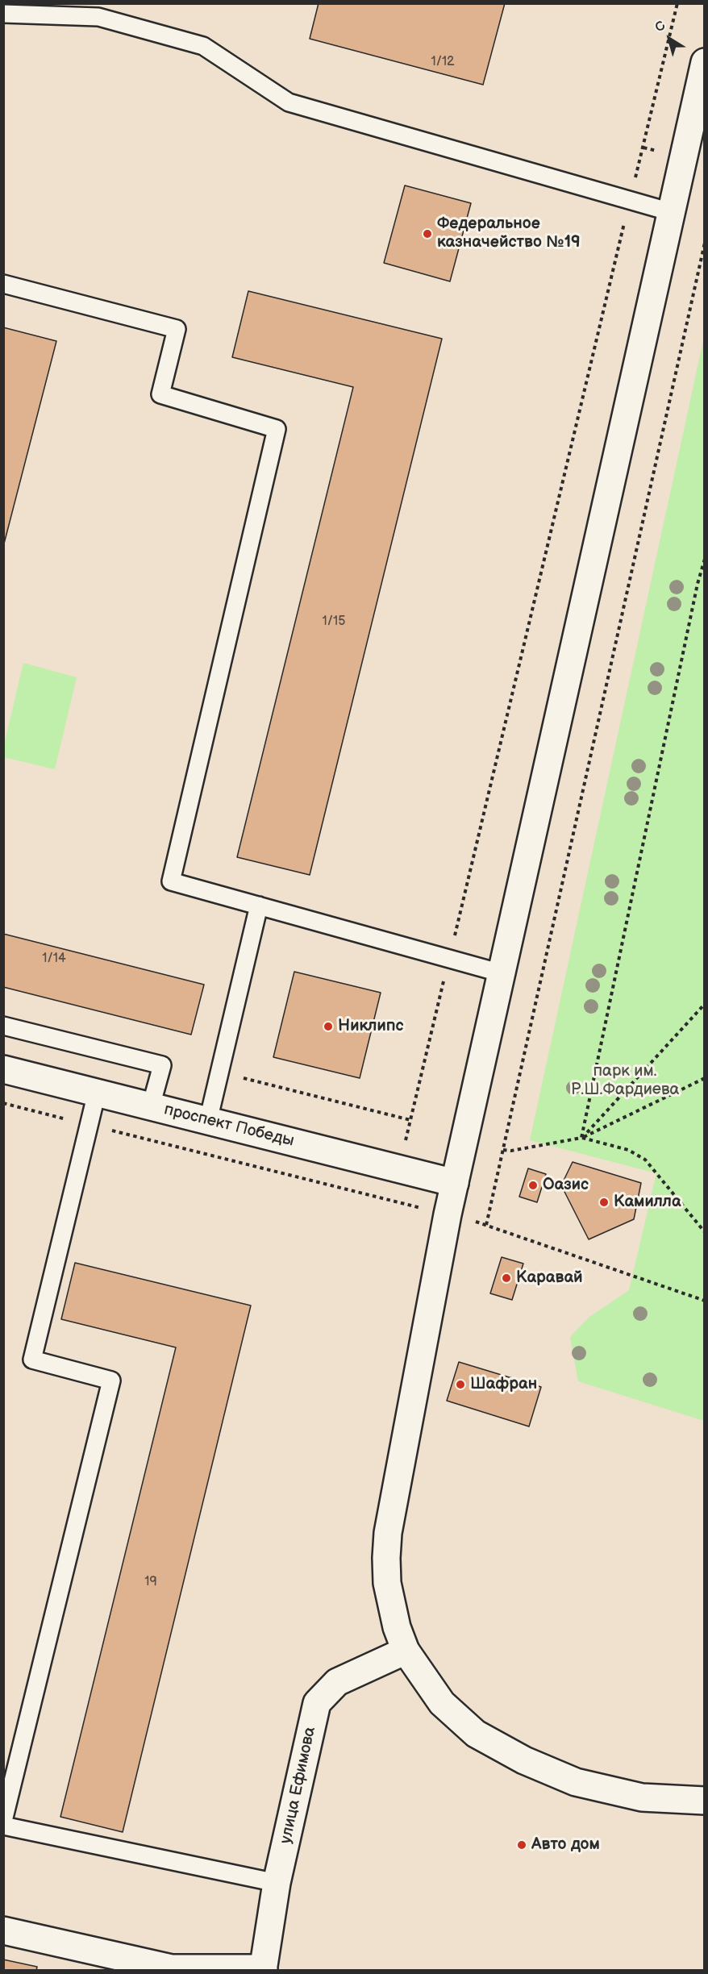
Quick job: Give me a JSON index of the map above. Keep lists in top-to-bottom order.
{
  "streets": {
    "street": ["проспект Победы", "улица Ефимова"]
  },
  "parks": ["парк им. Р.Ш.Фардиева"],
  "places": [
    "Федеральное казначейство №19",
    "Никлипс",
    "Оазис",
    "Камилла",
    "Каравай",
    "Шафран",
    "Авто дом"
  ],
  "house_numbers": [
    "1/12",
    "1/15",
    "1/14",
    "19"
  ],
  "north": "top left"
}
